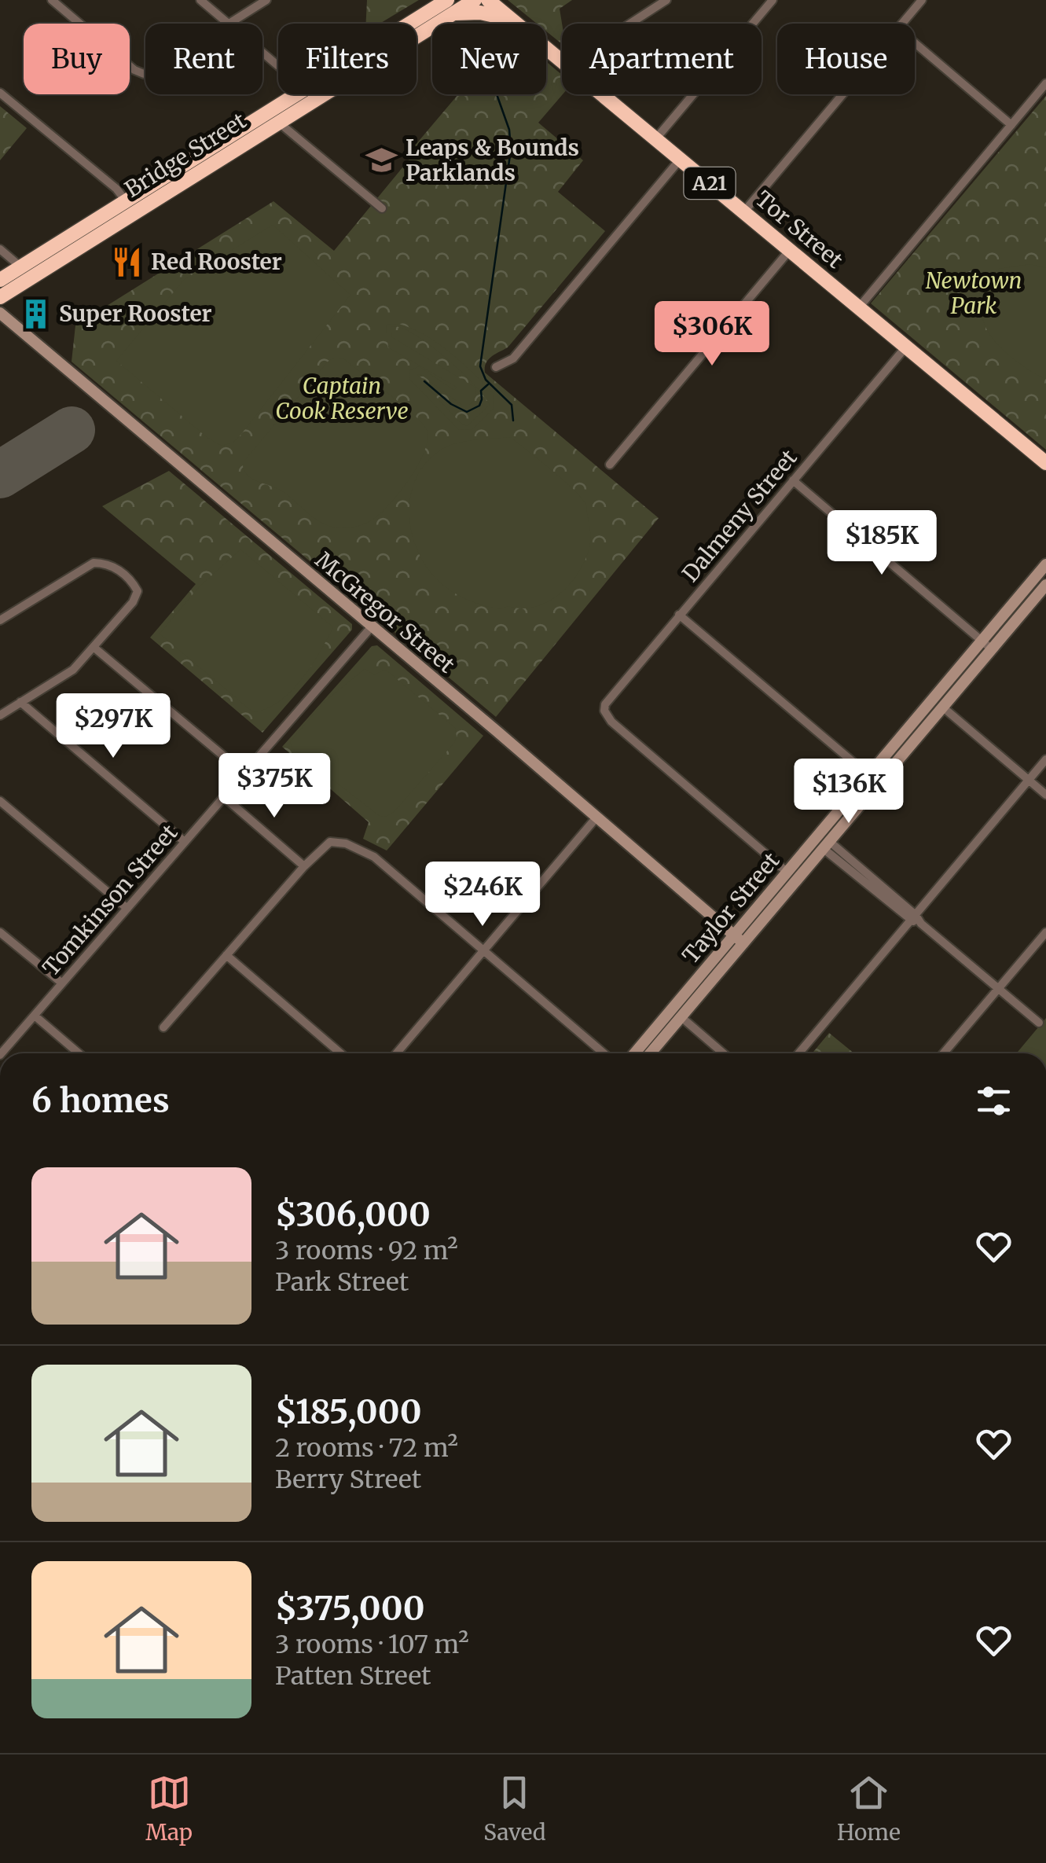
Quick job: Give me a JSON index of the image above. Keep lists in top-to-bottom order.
{
  "streets": {
    "highway": ["Bridge Street", "A21", "Tor Street"],
    "main road": ["McGregor Street", "Taylor Street"],
    "street": ["Dalmeny Street", "Tomkinson Street"]
  },
  "crossings": [
    ["Bridge Street", "A21"],
    ["A21", "Tor Street"],
    ["Tor Street", "Dalmeny Street"],
    ["Dalmeny Street", "Taylor Street"],
    ["McGregor Street", "Tomkinson Street"],
    ["McGregor Street", "Taylor Street"]
  ],
  "parks": ["Newtown Park", "Captain Cook Reserve"],
  "places": {
    "school or university": ["Leaps & Bounds Parklands"],
    "restaurant": ["Red Rooster"],
    "building": ["Super Rooster"]
  },
  "page": {
    "chip": [
      "Buy",
      "Rent",
      "Filters",
      "New",
      "Apartment",
      "House"
    ],
    "price": [
      "$306K",
      "$185K",
      "$297K",
      "$375K",
      "$136K",
      "$246K"
    ],
    "heading": "6 homes",
    "list": [
      {
        "name": "$306,000",
        "note": "3 rooms · 92 m² · Park Street"
      },
      {
        "name": "$185,000",
        "note": "2 rooms · 72 m² · Berry Street"
      },
      {
        "name": "$375,000",
        "note": "3 rooms · 107 m² · Patten Street"
      }
    ],
    "tabs": ["Map", "Saved", "Home"]
  }
}
